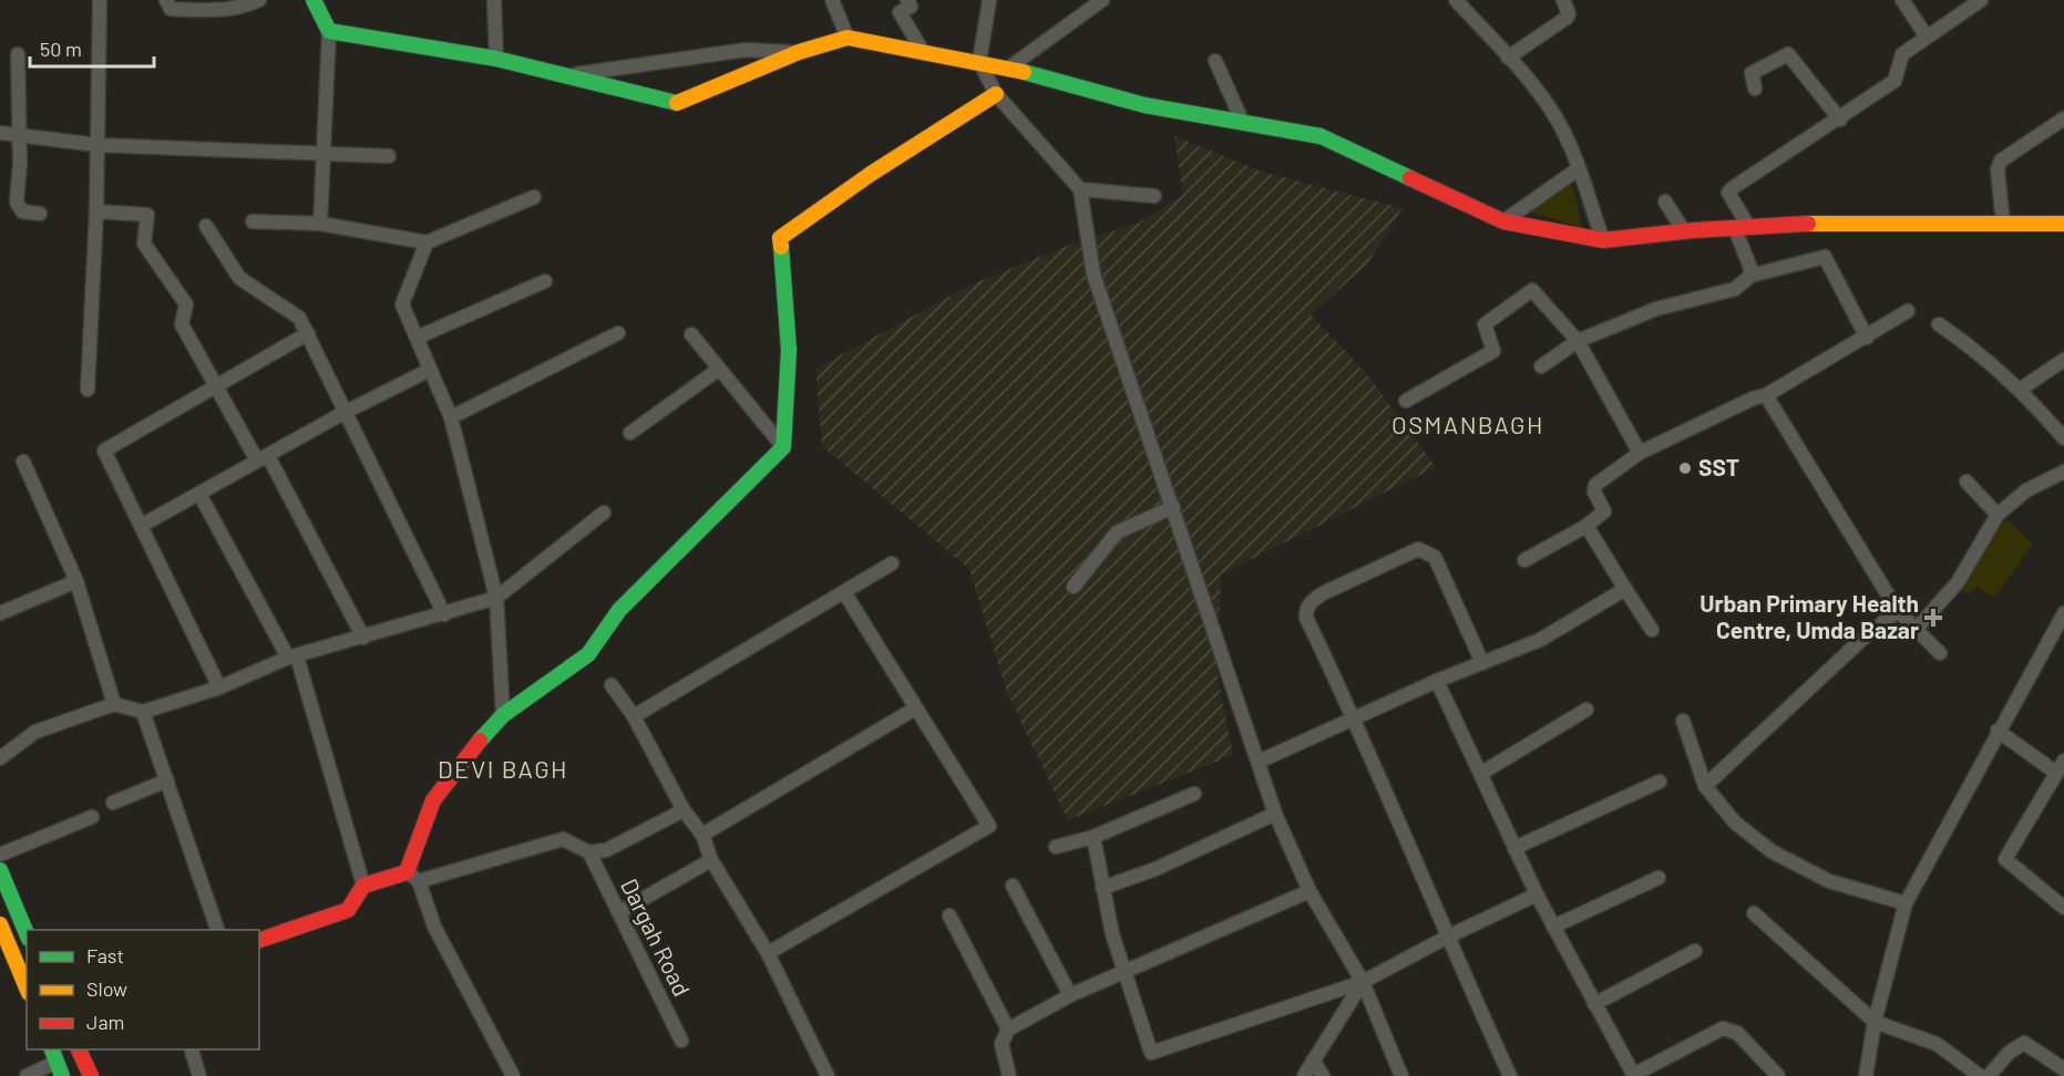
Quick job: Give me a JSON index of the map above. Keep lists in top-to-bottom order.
{
  "streets": {
    "street": ["Dargah Road"]
  },
  "districts": ["OSMANBAGH", "DEVI BAGH"],
  "places": {
    "other": ["SST"],
    "health": ["Urban Primary Health Centre, Umda Bazar"]
  },
  "legend": ["Fast", "Slow", "Jam"],
  "scale_bar": "50 m"
}
